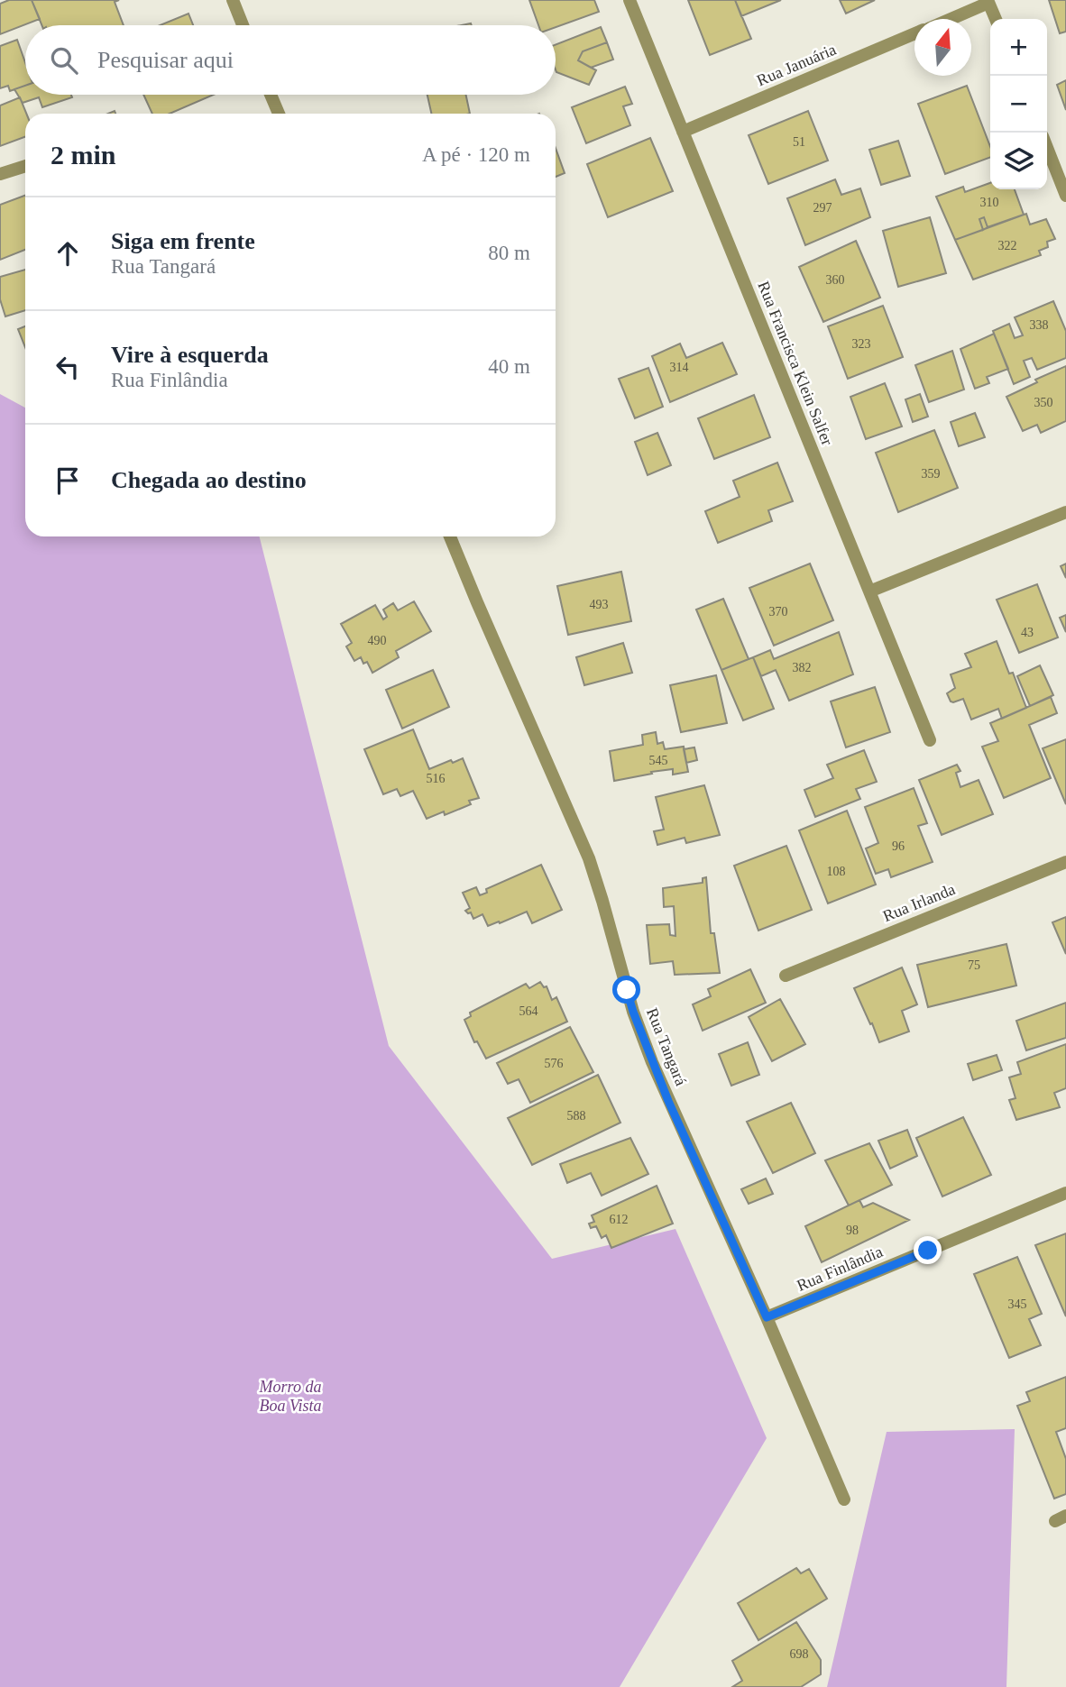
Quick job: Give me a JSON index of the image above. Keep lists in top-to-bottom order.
{
  "streets": {
    "street": [
      "Rua Januária",
      "Rua Francisca Klein Salfer",
      "Rua Irlanda",
      "Rua Tangará",
      "Rua Finlândia"
    ]
  },
  "crossings": [
    ["Rua Januária", "Rua Francisca Klein Salfer"],
    ["Rua Tangará", "Rua Finlândia"]
  ],
  "parks": ["Morro da Boa Vista"],
  "house_numbers": [
    "51",
    "310",
    "297",
    "322",
    "360",
    "338",
    "323",
    "314",
    "350",
    "359",
    "493",
    "370",
    "43",
    "490",
    "382",
    "545",
    "516",
    "96",
    "108",
    "75",
    "564",
    "576",
    "588",
    "612",
    "98",
    "345",
    "698"
  ],
  "north": "top",
  "page": {
    "map_buttons": ["+", "−"],
    "search": "Pesquisar aqui",
    "heading": ["2 min", "A pé · 120 m"],
    "list": [
      ["Siga em frente", "Rua Tangará", "80 m"],
      ["Vire à esquerda", "Rua Finlândia", "40 m"],
      "Chegada ao destino"
    ]
  }
}
